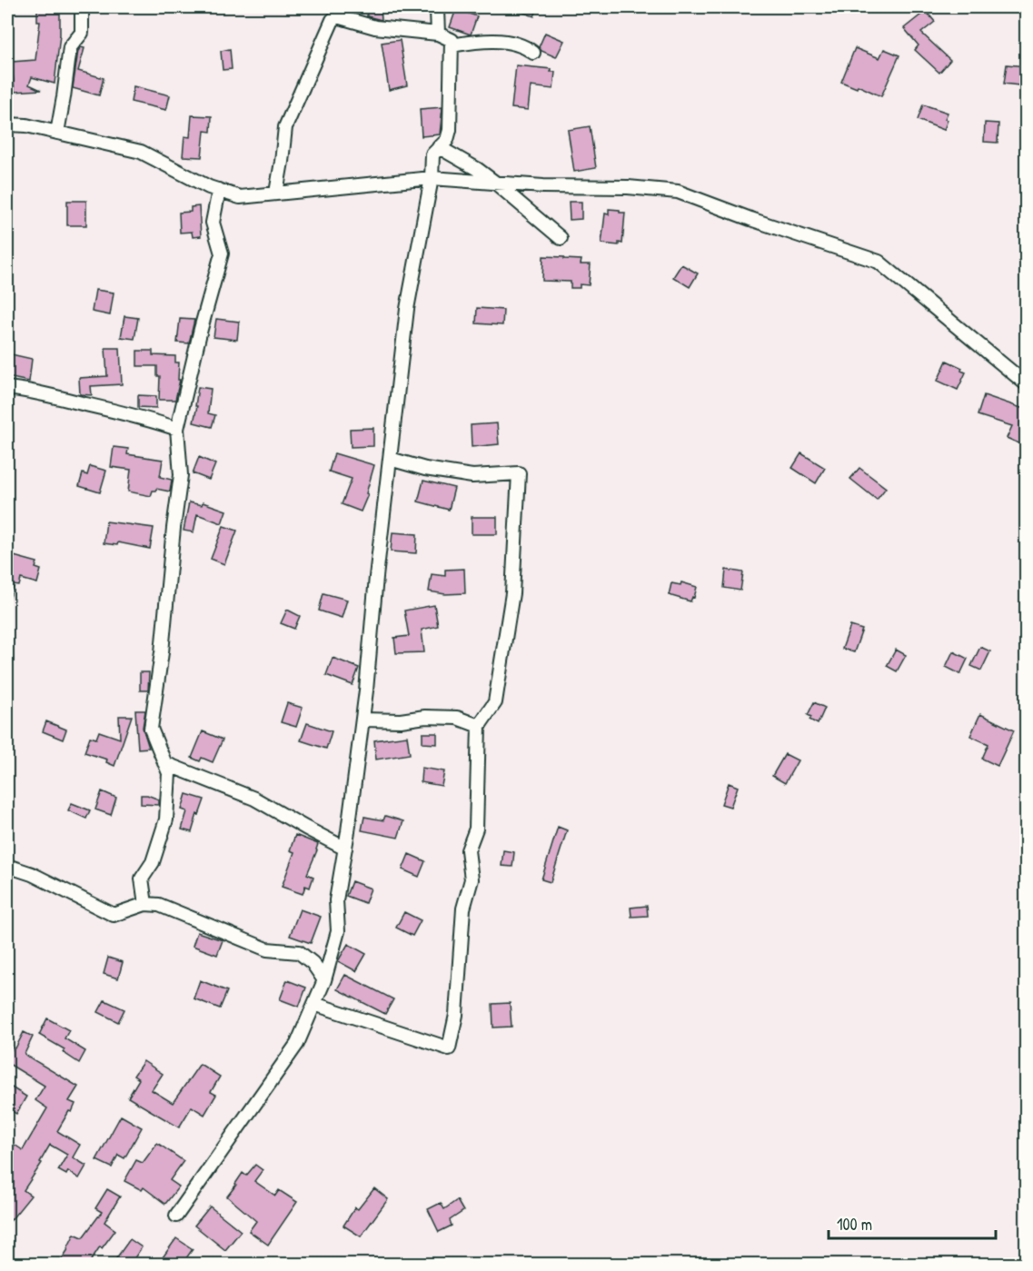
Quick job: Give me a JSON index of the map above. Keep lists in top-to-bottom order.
{
  "scale_bar": "100 m"
}
